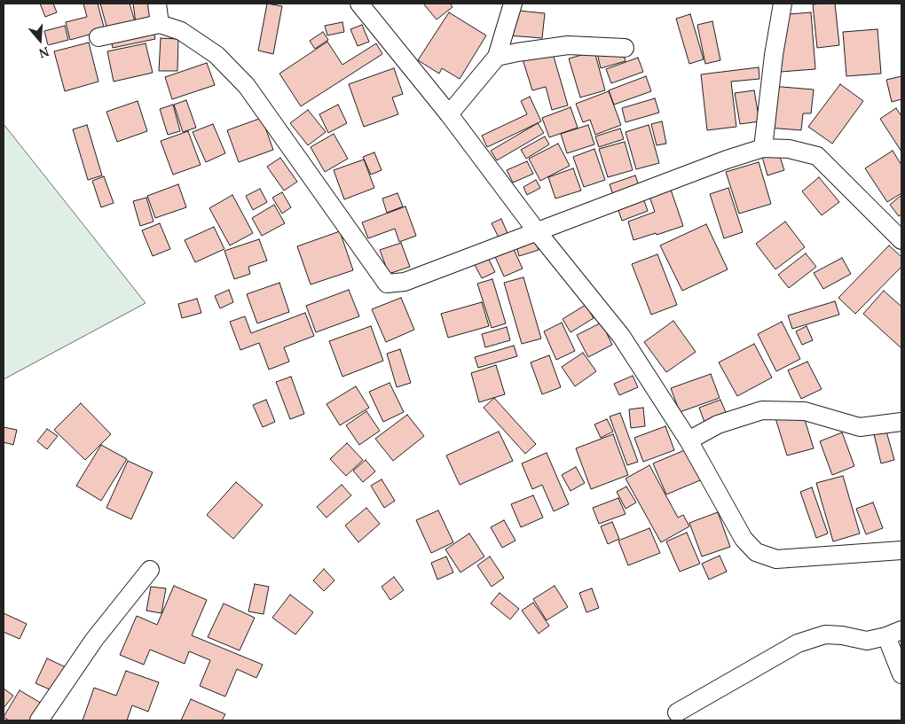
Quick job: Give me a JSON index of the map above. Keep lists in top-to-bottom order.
{
  "north": "bottom"
}
